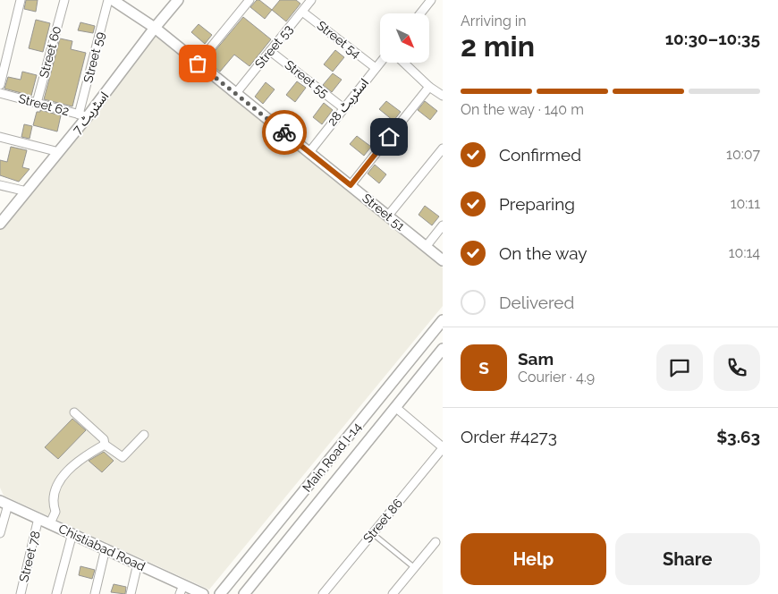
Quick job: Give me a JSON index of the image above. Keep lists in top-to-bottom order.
{
  "streets": {
    "main road": [
      "اسٹریٹ 7",
      "Street 51",
      "Main Road I-14",
      "Chistiabad Road"
    ],
    "street": [
      "Street 54",
      "Street 53",
      "Street 60",
      "Street 59",
      "Street 55",
      "اسٹریٹ 28",
      "Street 62",
      "Street 86",
      "Street 78"
    ]
  },
  "crossings": [
    ["Street 54", "Street 53"],
    ["Street 54", "اسٹریٹ 28"],
    ["Street 53", "Street 55"],
    ["Street 53", "Street 51"],
    ["Street 60", "Street 62"],
    ["Street 59", "Street 62"],
    ["Street 59", "اسٹریٹ 7"],
    ["Street 55", "اسٹریٹ 28"],
    ["اسٹریٹ 28", "Street 51"],
    ["Street 62", "اسٹریٹ 7"],
    ["اسٹریٹ 7", "Street 51"],
    ["Chistiabad Road", "Street 78"]
  ],
  "north": "bottom right",
  "page": {
    "heading": ["2 min", "Arriving in", "10:30–10:35"],
    "panel": [
      "Sam",
      "Courier · 4.9",
      "Order #4273",
      "$3.63"
    ],
    "bar": "On the way · 140 m",
    "list": [
      ["Confirmed", "10:07"],
      ["Preparing", "10:11"],
      ["On the way", "10:14"],
      "Delivered"
    ],
    "round": "S",
    "buttons": ["Help", "Share"]
  }
}
